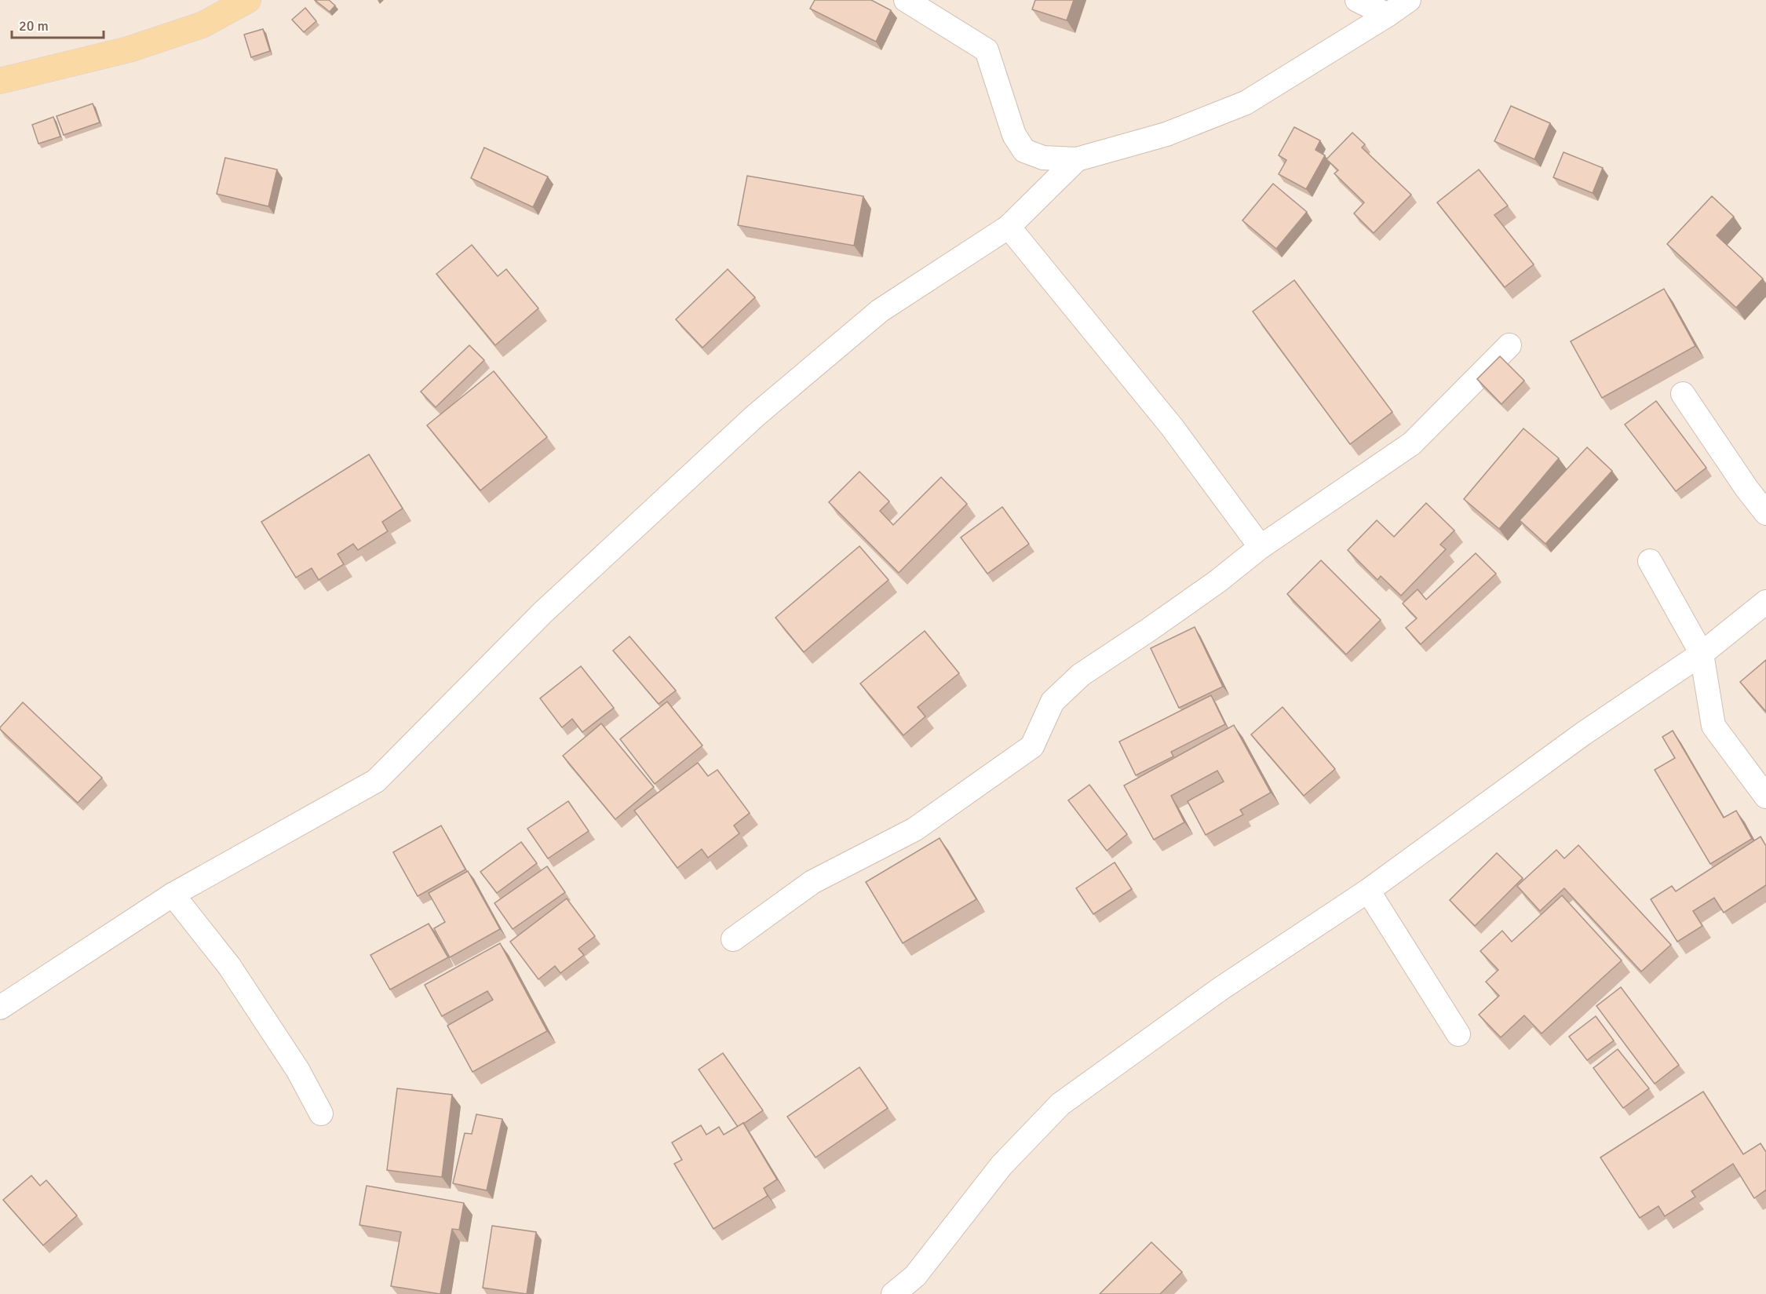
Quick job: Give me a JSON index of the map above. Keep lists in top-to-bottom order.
{
  "scale_bar": "20 m"
}
